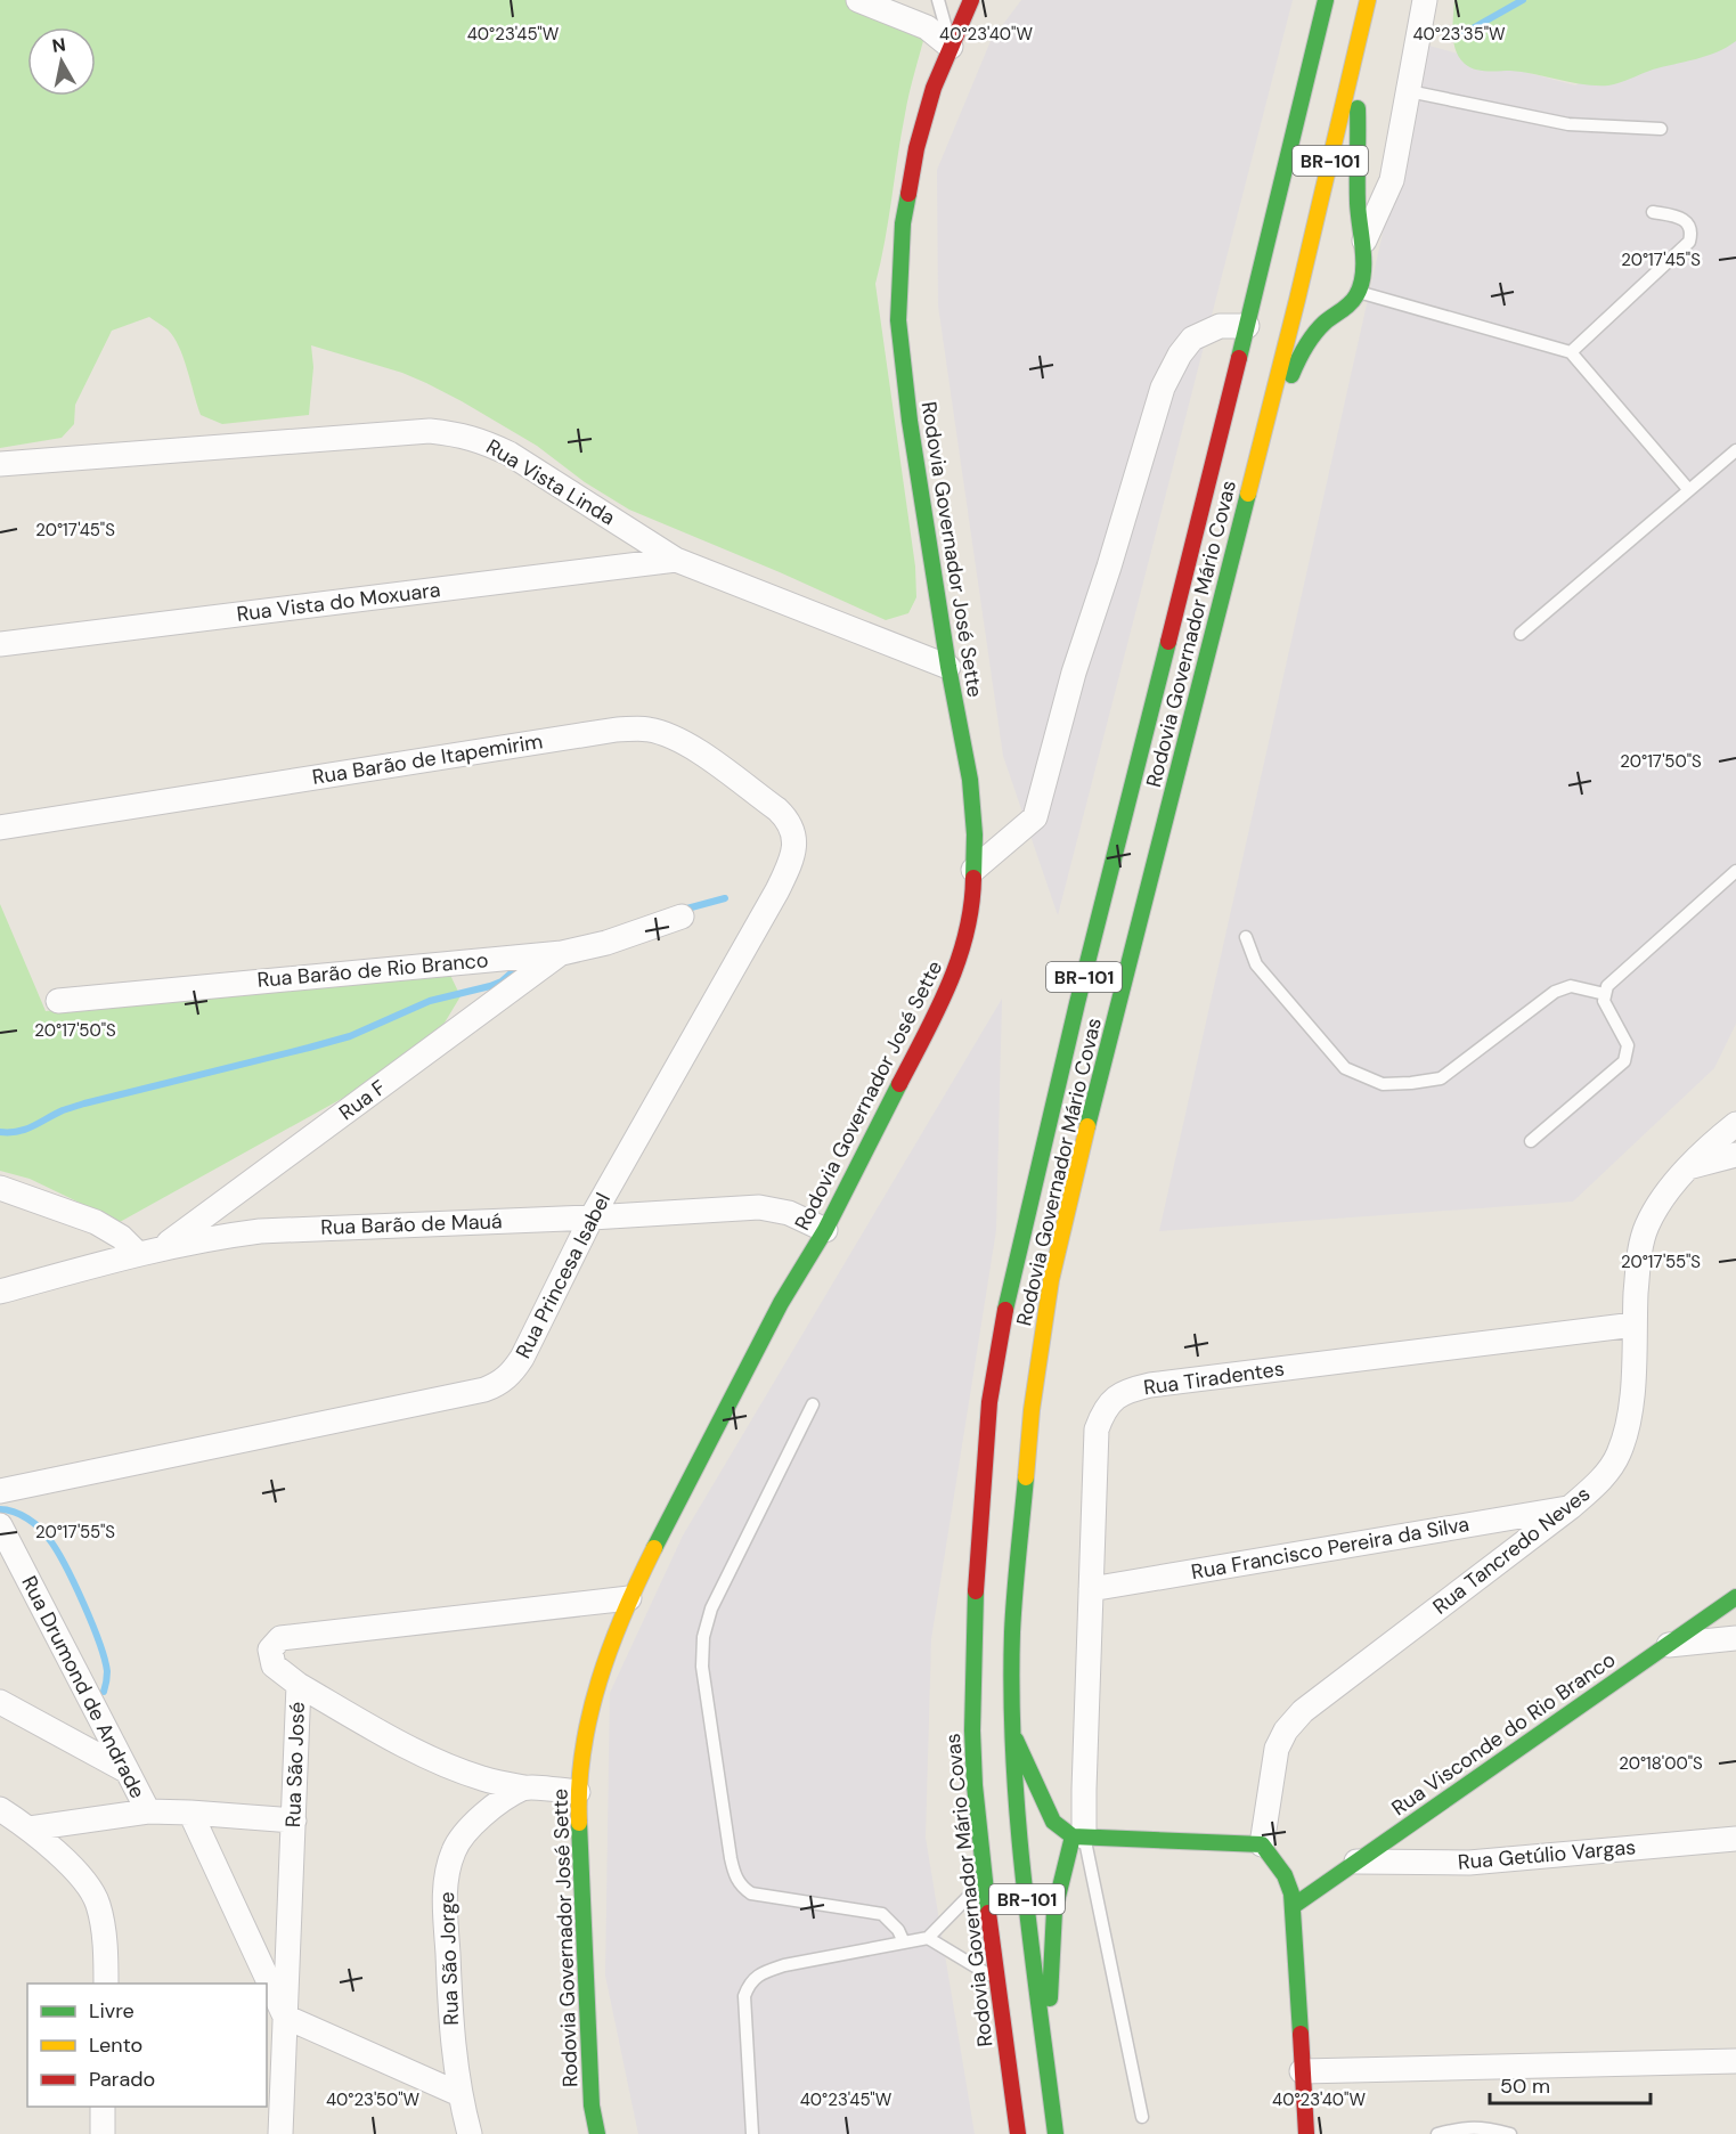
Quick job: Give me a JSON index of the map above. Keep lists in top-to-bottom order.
{
  "streets": {
    "main road": [
      "BR-101",
      "Rodovia Governador José Sette",
      "Rodovia Governador Mário Covas",
      "Rua Visconde do Rio Branco"
    ],
    "street": [
      "Rua Vista Linda",
      "Rua Vista do Moxuara",
      "Rua Barão de Itapemirim",
      "Rua Barão de Rio Branco",
      "Rua F",
      "Rua Barão de Mauá",
      "Rua Princesa Isabel",
      "Rua Tiradentes",
      "Rua Francisco Pereira da Silva",
      "Rua Tancredo Neves",
      "Rua Drumond de Andrade",
      "Rua São José",
      "Rua Getúlio Vargas",
      "Rua São Jorge"
    ]
  },
  "crossings": [
    ["Rua Vista Linda", "Rodovia Governador José Sette"],
    ["Rua Vista Linda", "Rua Vista do Moxuara"],
    ["Rodovia Governador José Sette", "Rua Barão de Mauá"],
    ["Rodovia Governador José Sette", "Rua São José"],
    ["Rua Barão de Itapemirim", "Rua Princesa Isabel"],
    ["Rua Barão de Rio Branco", "Rua F"],
    ["Rua F", "Rua Barão de Mauá"],
    ["Rua Barão de Mauá", "Rua Princesa Isabel"],
    ["Rua Tiradentes", "Rua Francisco Pereira da Silva"],
    ["Rua Tiradentes", "Rua Tancredo Neves"],
    ["Rua Francisco Pereira da Silva", "Rua Tancredo Neves"],
    ["Rua Visconde do Rio Branco", "Rua Getúlio Vargas"]
  ],
  "legend": ["Livre", "Lento", "Parado"],
  "scale_bar": "50 m",
  "north": "top",
  "coordinates": [
    "40°23'45\"W",
    "40°23'40\"W",
    "40°23'35\"W",
    "20°17'45\"S",
    "20°17'50\"S",
    "20°17'55\"S",
    "20°18'00\"S",
    "40°23'50\"W"
  ]
}
